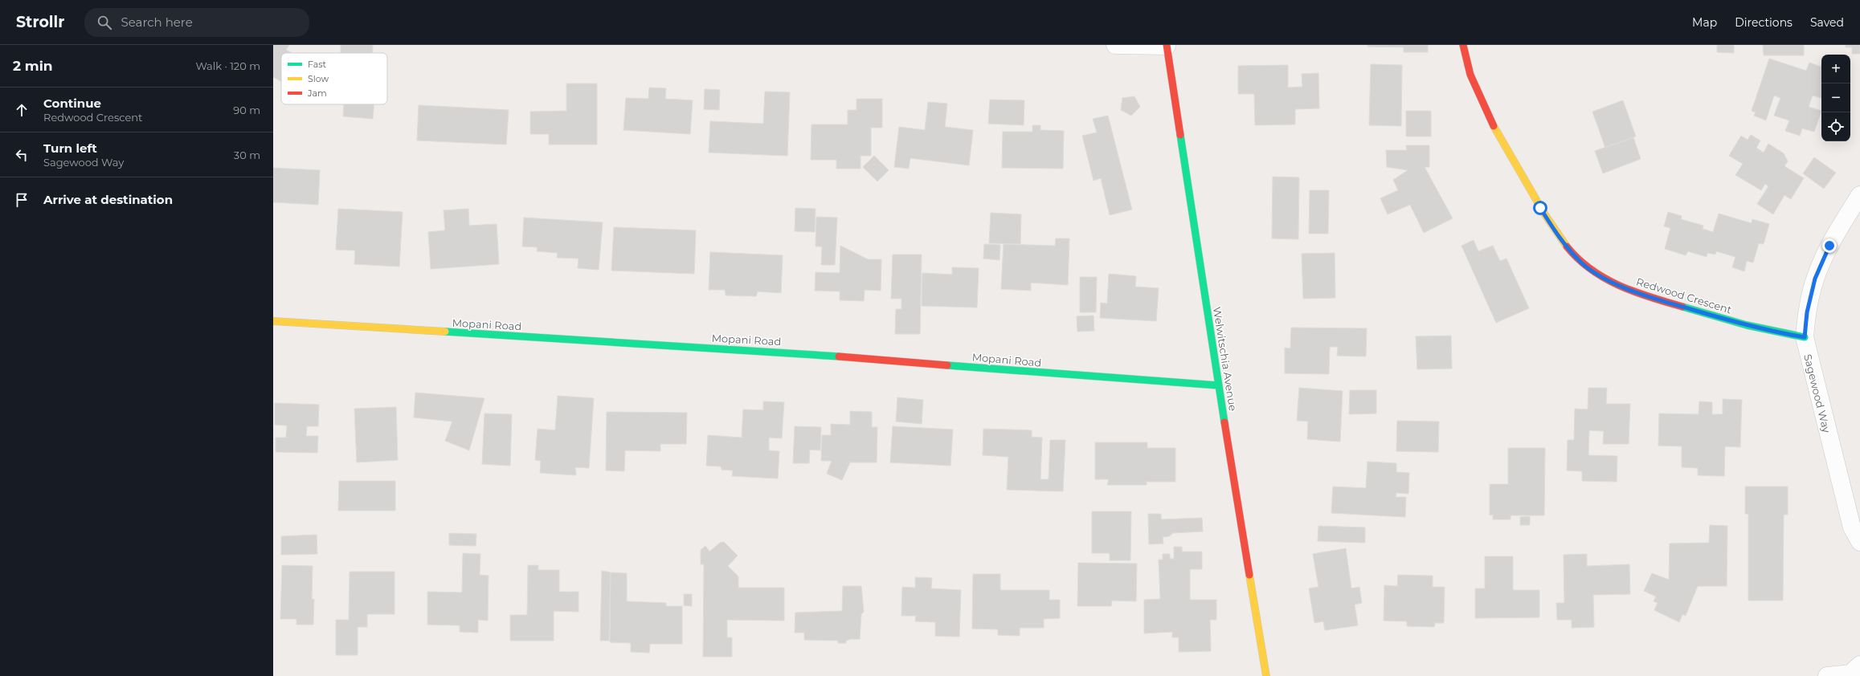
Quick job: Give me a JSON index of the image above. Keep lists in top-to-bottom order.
{
  "streets": {
    "street": [
      "Redwood Crescent",
      "Mopani Road",
      "Welwitschia Avenue",
      "Sagewood Way"
    ]
  },
  "crossings": [
    ["Redwood Crescent", "Sagewood Way"],
    ["Mopani Road", "Welwitschia Avenue"]
  ],
  "legend": ["Fast", "Slow", "Jam"],
  "page": {
    "header": "Strollr",
    "search": "Search here",
    "nav": ["Map", "Directions", "Saved"],
    "heading": ["2 min", "Walk · 120 m"],
    "map_buttons": ["+", "−"],
    "list": [
      ["Continue", "Redwood Crescent", "90 m"],
      ["Turn left", "Sagewood Way", "30 m"],
      "Arrive at destination"
    ]
  }
}
